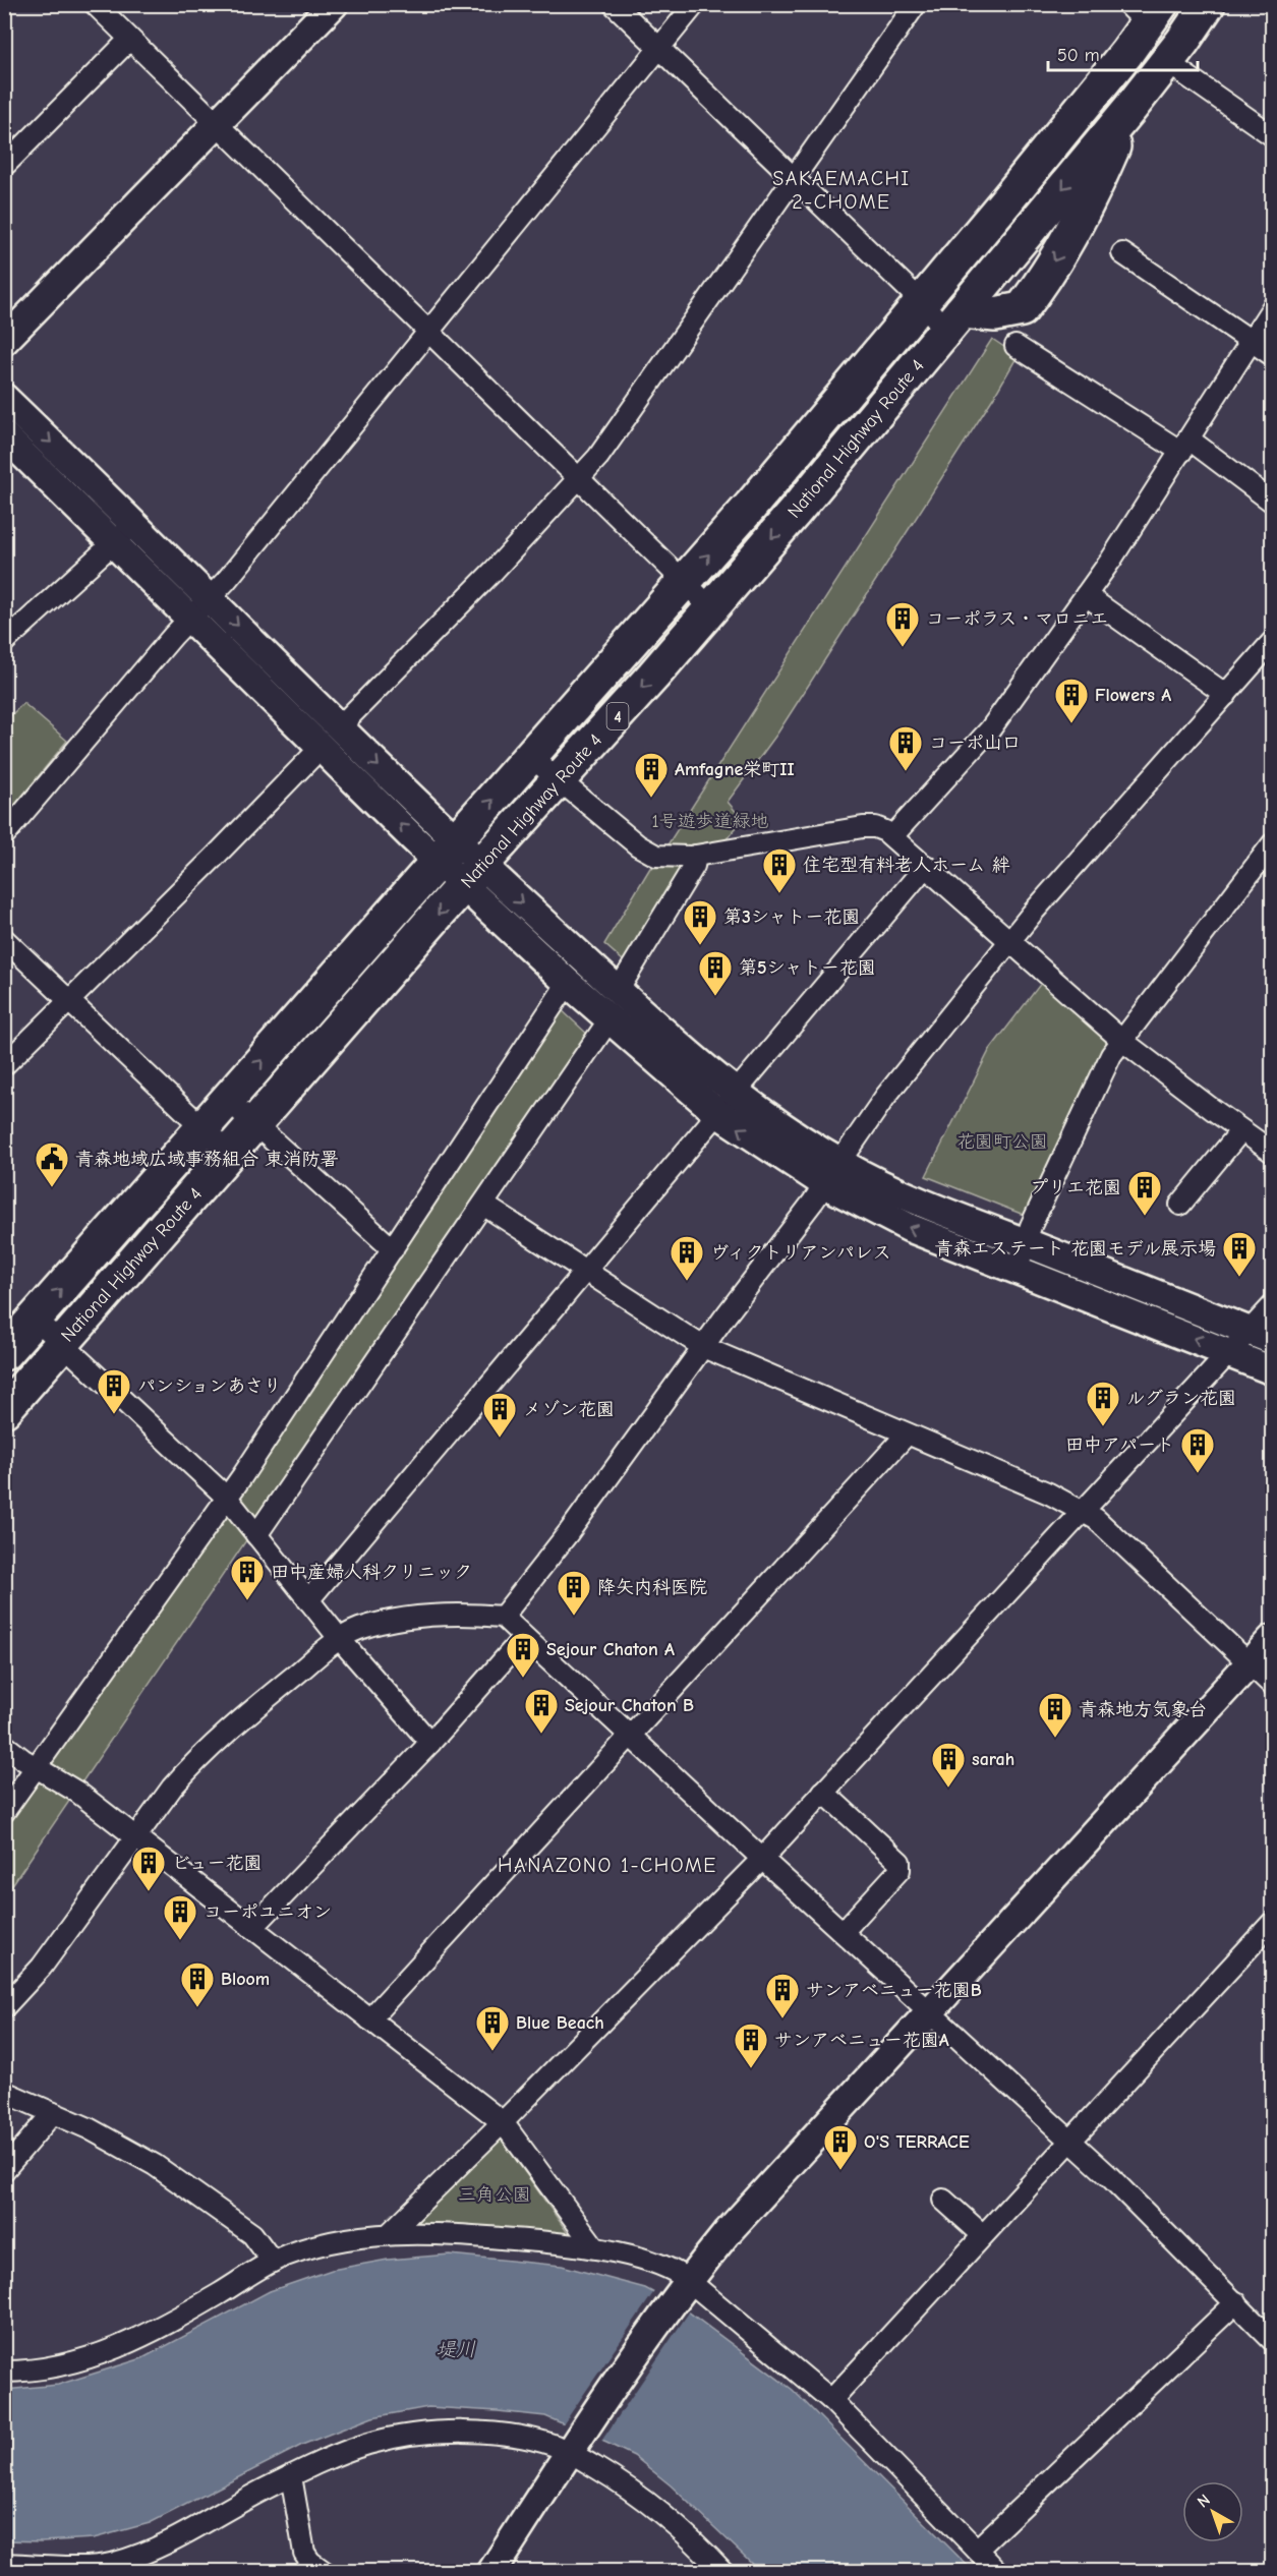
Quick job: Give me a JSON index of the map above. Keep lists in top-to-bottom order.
{
  "streets": {
    "highway": ["National Highway Route 4", "4"]
  },
  "districts": ["SAKAEMACHI 2-CHOME", "HANAZONO 1-CHOME"],
  "water": ["堤川"],
  "parks": ["1号遊歩道緑地", "花園町公園", "三角公園"],
  "places": {
    "building": [
      "コーポラス・マロニエ",
      "Flowers A",
      "コーポ山口",
      "Amfagne栄町II",
      "住宅型有料老人ホーム 絆",
      "第3シャトー花園",
      "第5シャトー花園",
      "プリエ花園",
      "青森エステート 花園モデル展示場",
      "ヴィクトリアンパレス",
      "パンションあさり",
      "ルグラン花園",
      "メゾン花園",
      "田中アパート",
      "田中産婦人科クリニック",
      "降矢内科医院",
      "Sejour Chaton A",
      "Sejour Chaton B",
      "青森地方気象台",
      "sarah",
      "ビュー花園",
      "コーポユニオン",
      "Bloom",
      "サンアベニュー花園B",
      "Blue Beach",
      "サンアベニュー花園A",
      "O'S TERRACE"
    ],
    "public building": ["青森地域広域事務組合 東消防署"]
  },
  "scale_bar": "50 m",
  "north": "top left"
}
